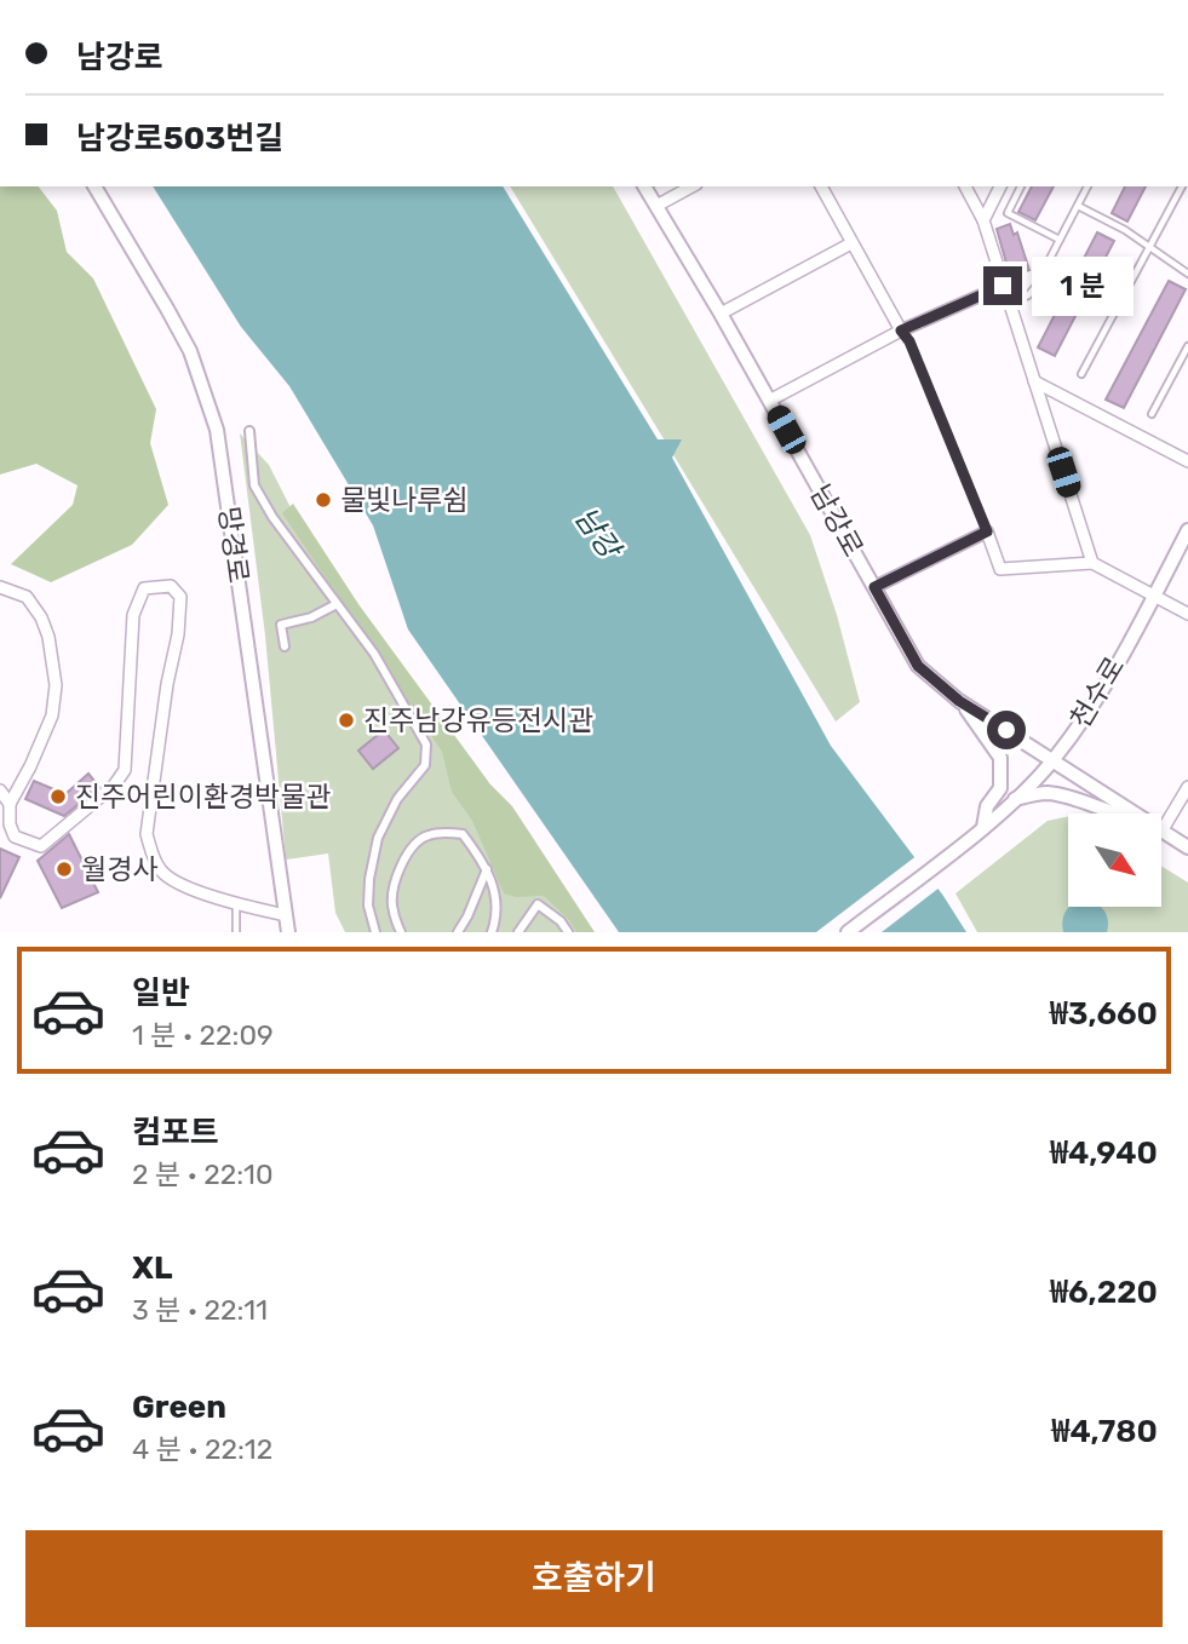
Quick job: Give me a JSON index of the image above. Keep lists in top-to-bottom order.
{
  "streets": {
    "street": ["남강로", "망경로", "천수로"]
  },
  "crossings": [
    ["남강로", "천수로"]
  ],
  "water": ["남강"],
  "places": [
    "물빛나루쉼",
    "진주남강유등전시관",
    "진주어린이환경박물관",
    "월경사"
  ],
  "north": "bottom right",
  "page": {
    "banner": ["남강로", "남강로503번길"],
    "bubble": "1 분",
    "list": [
      {
        "name": "일반",
        "note": "1 분 · 22:09",
        "value": "₩3,660"
      },
      {
        "name": "컴포트",
        "note": "2 분 · 22:10",
        "value": "₩4,940"
      },
      {
        "name": "XL",
        "note": "3 분 · 22:11",
        "value": "₩6,220"
      },
      {
        "name": "Green",
        "note": "4 분 · 22:12",
        "value": "₩4,780"
      }
    ],
    "buttons": "호출하기"
  }
}
